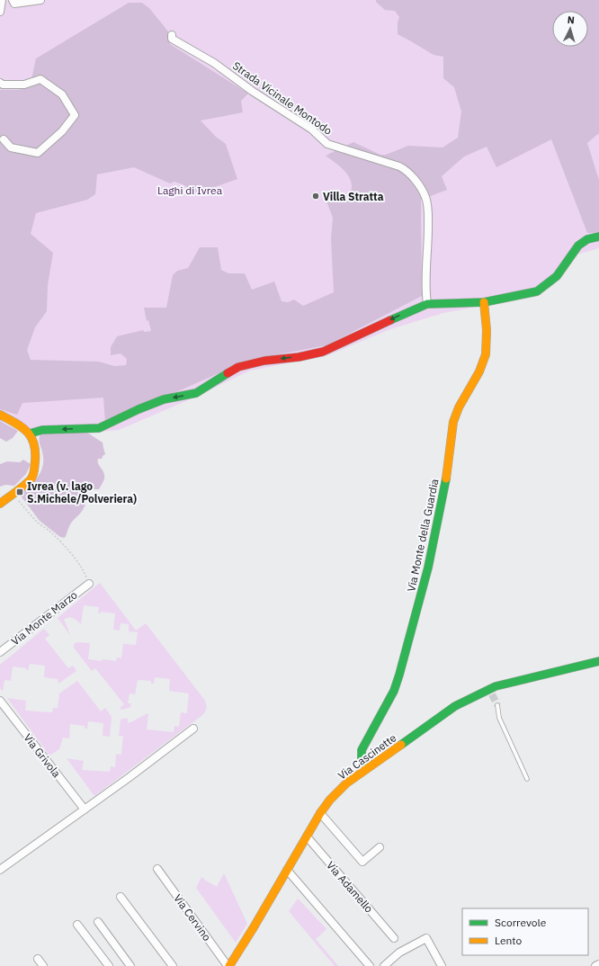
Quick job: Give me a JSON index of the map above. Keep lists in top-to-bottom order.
{
  "streets": {
    "street": [
      "Strada Vicinale Montodo",
      "Via Monte della Guardia",
      "Via Monte Marzo",
      "Via Grivola",
      "Via Cascinette",
      "Via Adamello",
      "Via Cervino"
    ]
  },
  "crossings": [
    ["Via Monte della Guardia", "Via Cascinette"],
    ["Via Cascinette", "Via Adamello"],
    ["Via Cascinette", "Via Cervino"]
  ],
  "parks": ["Laghi di Ivrea"],
  "places": {
    "other": ["Villa Stratta"],
    "transit": ["Ivrea (v. lago S.Michele/Polveriera)"]
  },
  "legend": ["Scorrevole", "Lento"],
  "north": "top"
}
